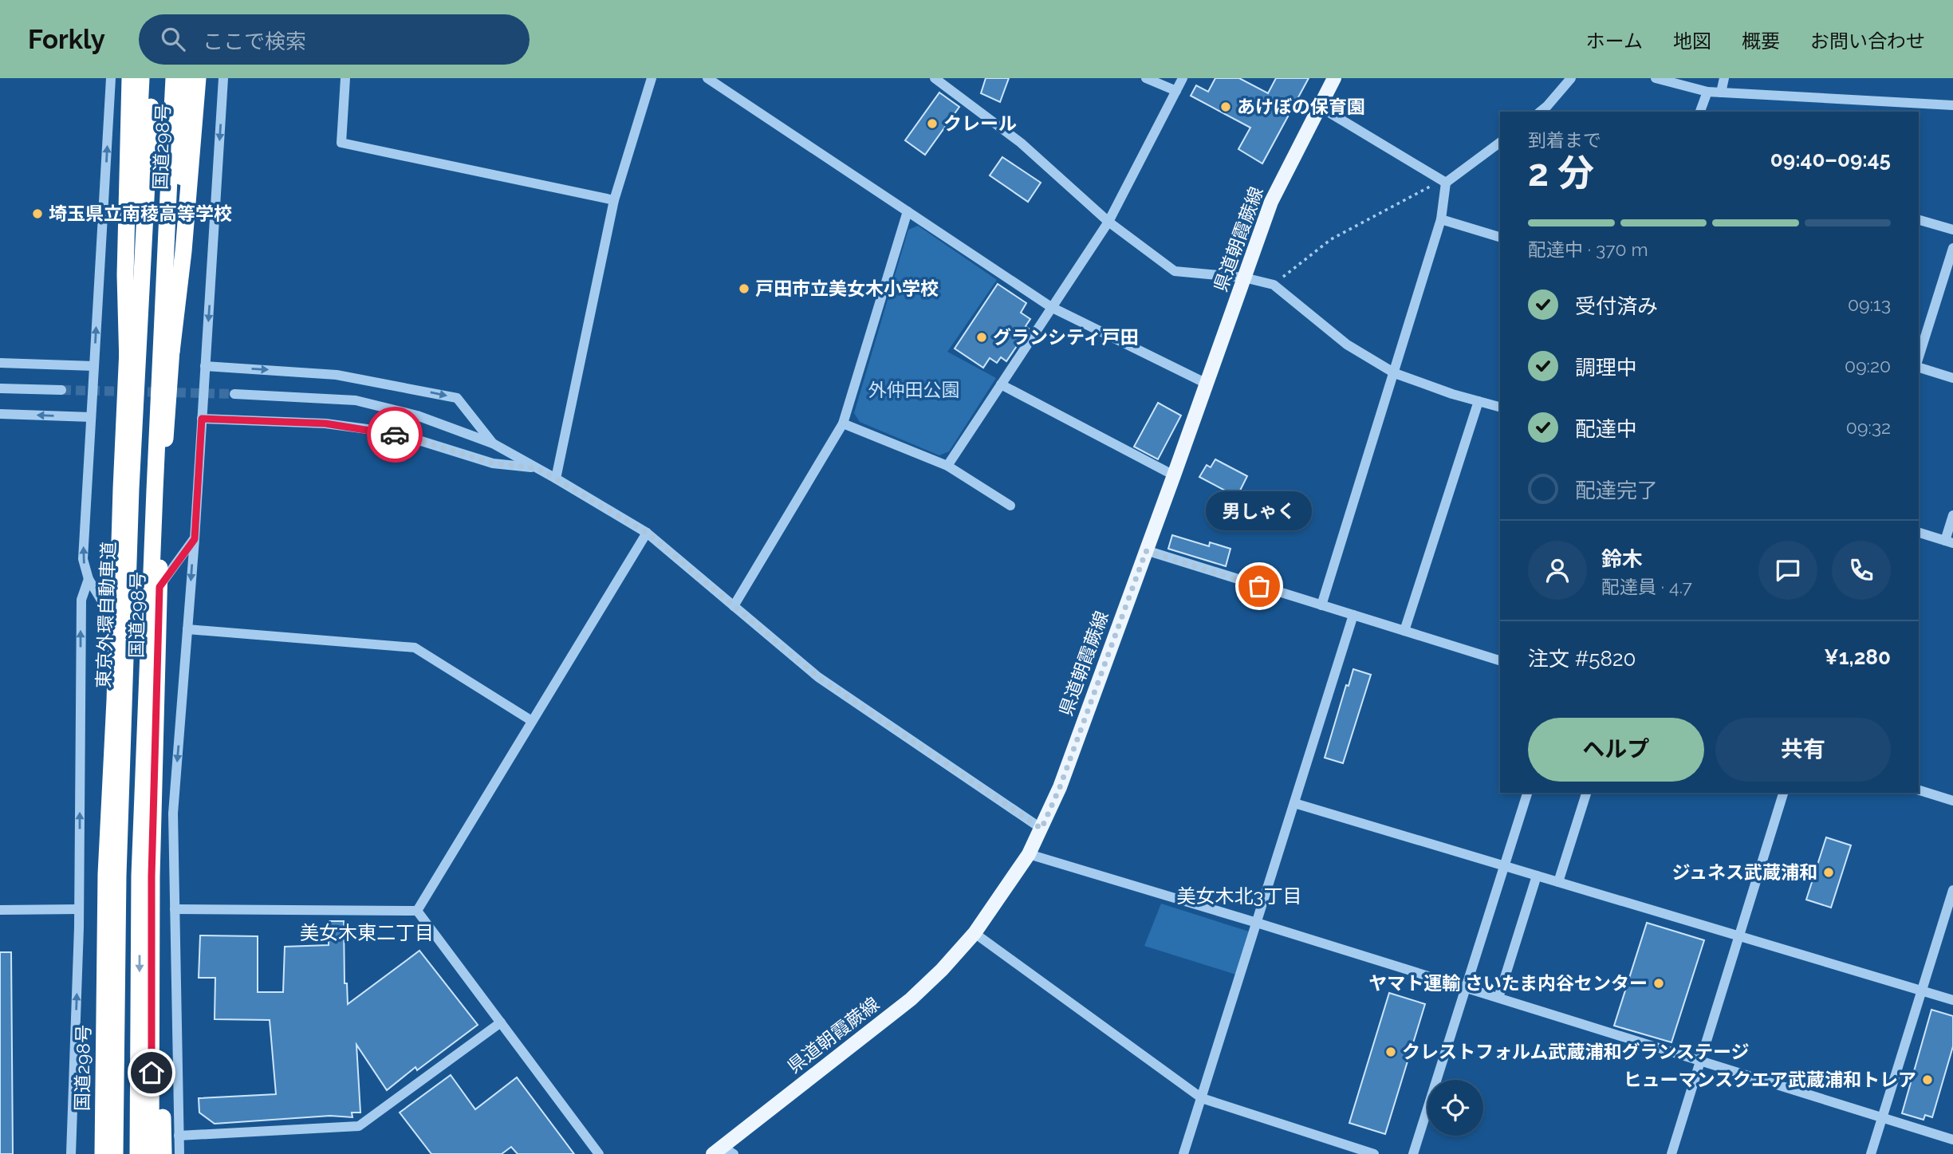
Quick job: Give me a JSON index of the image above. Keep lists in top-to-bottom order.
{
  "streets": {
    "highway": ["国道298号", "東京外環自動車道"],
    "main road": ["県道朝霞蕨線"]
  },
  "districts": ["美女木北3丁目", "美女木東二丁目"],
  "parks": ["外仲田公園"],
  "places": [
    "あけぼの保育園",
    "クレール",
    "埼玉県立南稜高等学校",
    "戸田市立美女木小学校",
    "グランシティ戸田",
    "男しゃく",
    "ジュネス武蔵浦和",
    "ヤマト運輸 さいたま内谷センター",
    "クレストフォルム武蔵浦和グランステージ",
    "ヒューマンスクエア武蔵浦和トレア"
  ],
  "page": {
    "header": "Forkly",
    "search": "ここで検索",
    "nav": [
      "ホーム",
      "地図",
      "概要",
      "お問い合わせ"
    ],
    "heading": ["2 分", "到着まで", "09:40–09:45"],
    "panel": [
      "鈴木",
      "配達員 · 4.7",
      "注文 #5820",
      "¥1,280"
    ],
    "bar": "配達中 · 370 m",
    "list": [
      ["受付済み", "09:13"],
      ["調理中", "09:20"],
      ["配達中", "09:32"],
      "配達完了"
    ],
    "bubble": "男しゃく",
    "buttons": ["ヘルプ", "共有"]
  }
}
